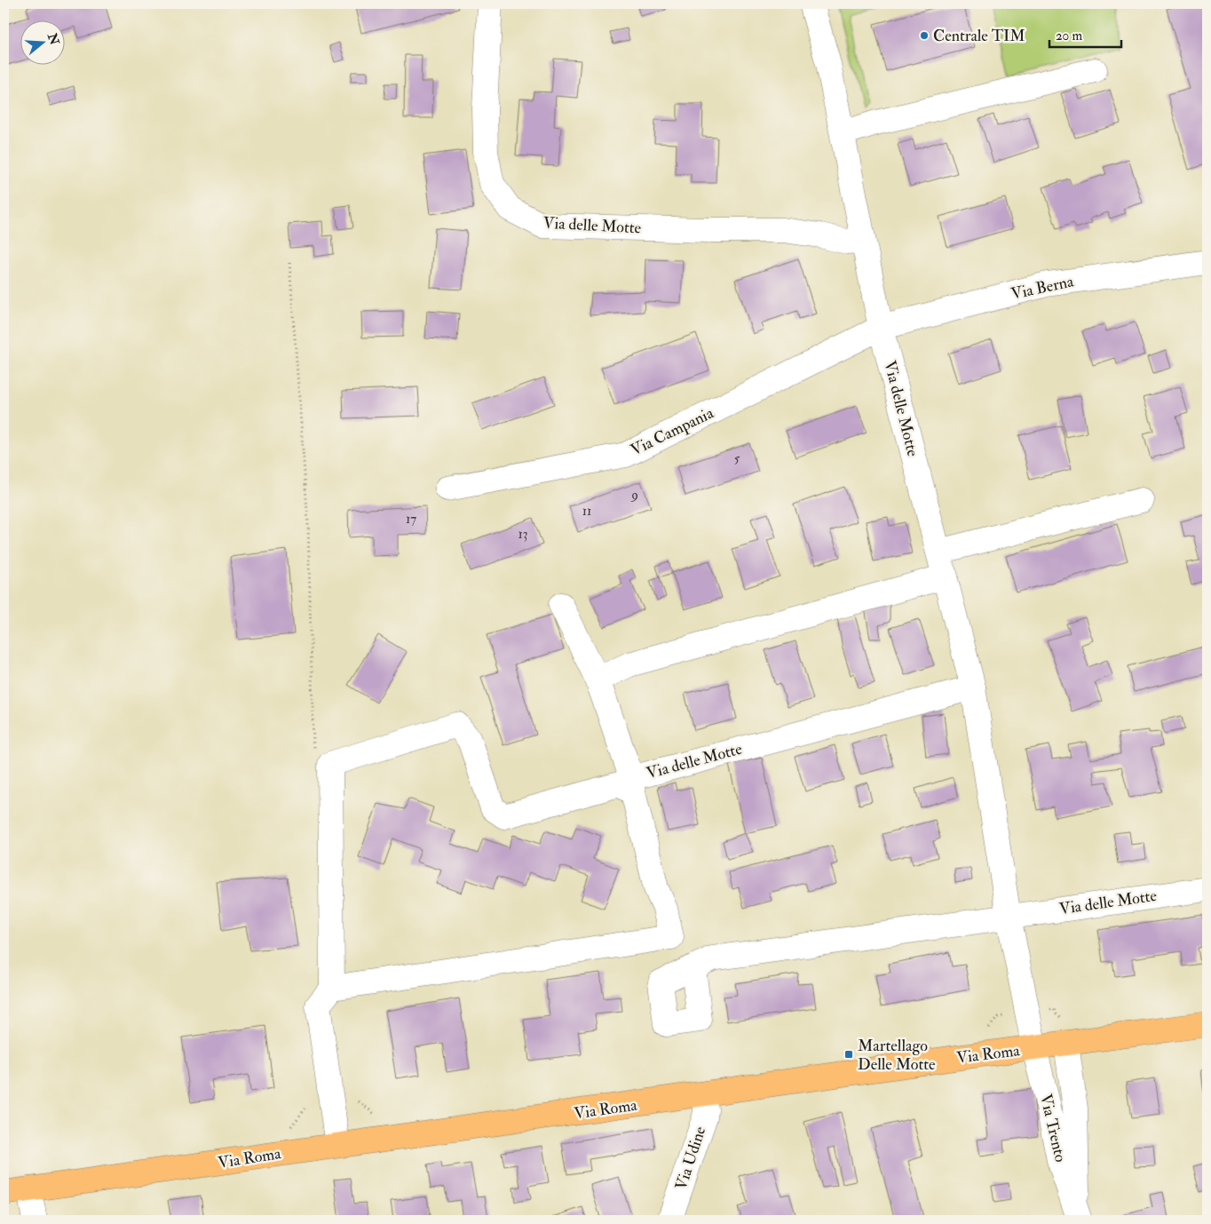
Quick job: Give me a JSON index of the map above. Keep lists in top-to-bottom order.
{
  "streets": {
    "main road": ["Via Roma"],
    "street": [
      "Via delle Motte",
      "Via Berna",
      "Via Campania",
      "Via Trento",
      "Via Udine"
    ]
  },
  "crossings": [
    ["Via delle Motte", "Via Berna"],
    ["Via delle Motte", "Via Campania"],
    ["Via delle Motte", "Via Roma"],
    ["Via delle Motte", "Via Trento"],
    ["Via Berna", "Via Campania"],
    ["Via Roma", "Via Trento"],
    ["Via Roma", "Via Udine"]
  ],
  "places": {
    "other": ["Centrale TIM"],
    "transit": ["Martellago Delle Motte"]
  },
  "house_numbers": [
    "5",
    "9",
    "11",
    "17",
    "13"
  ],
  "scale_bar": "20 m",
  "north": "right"
}
